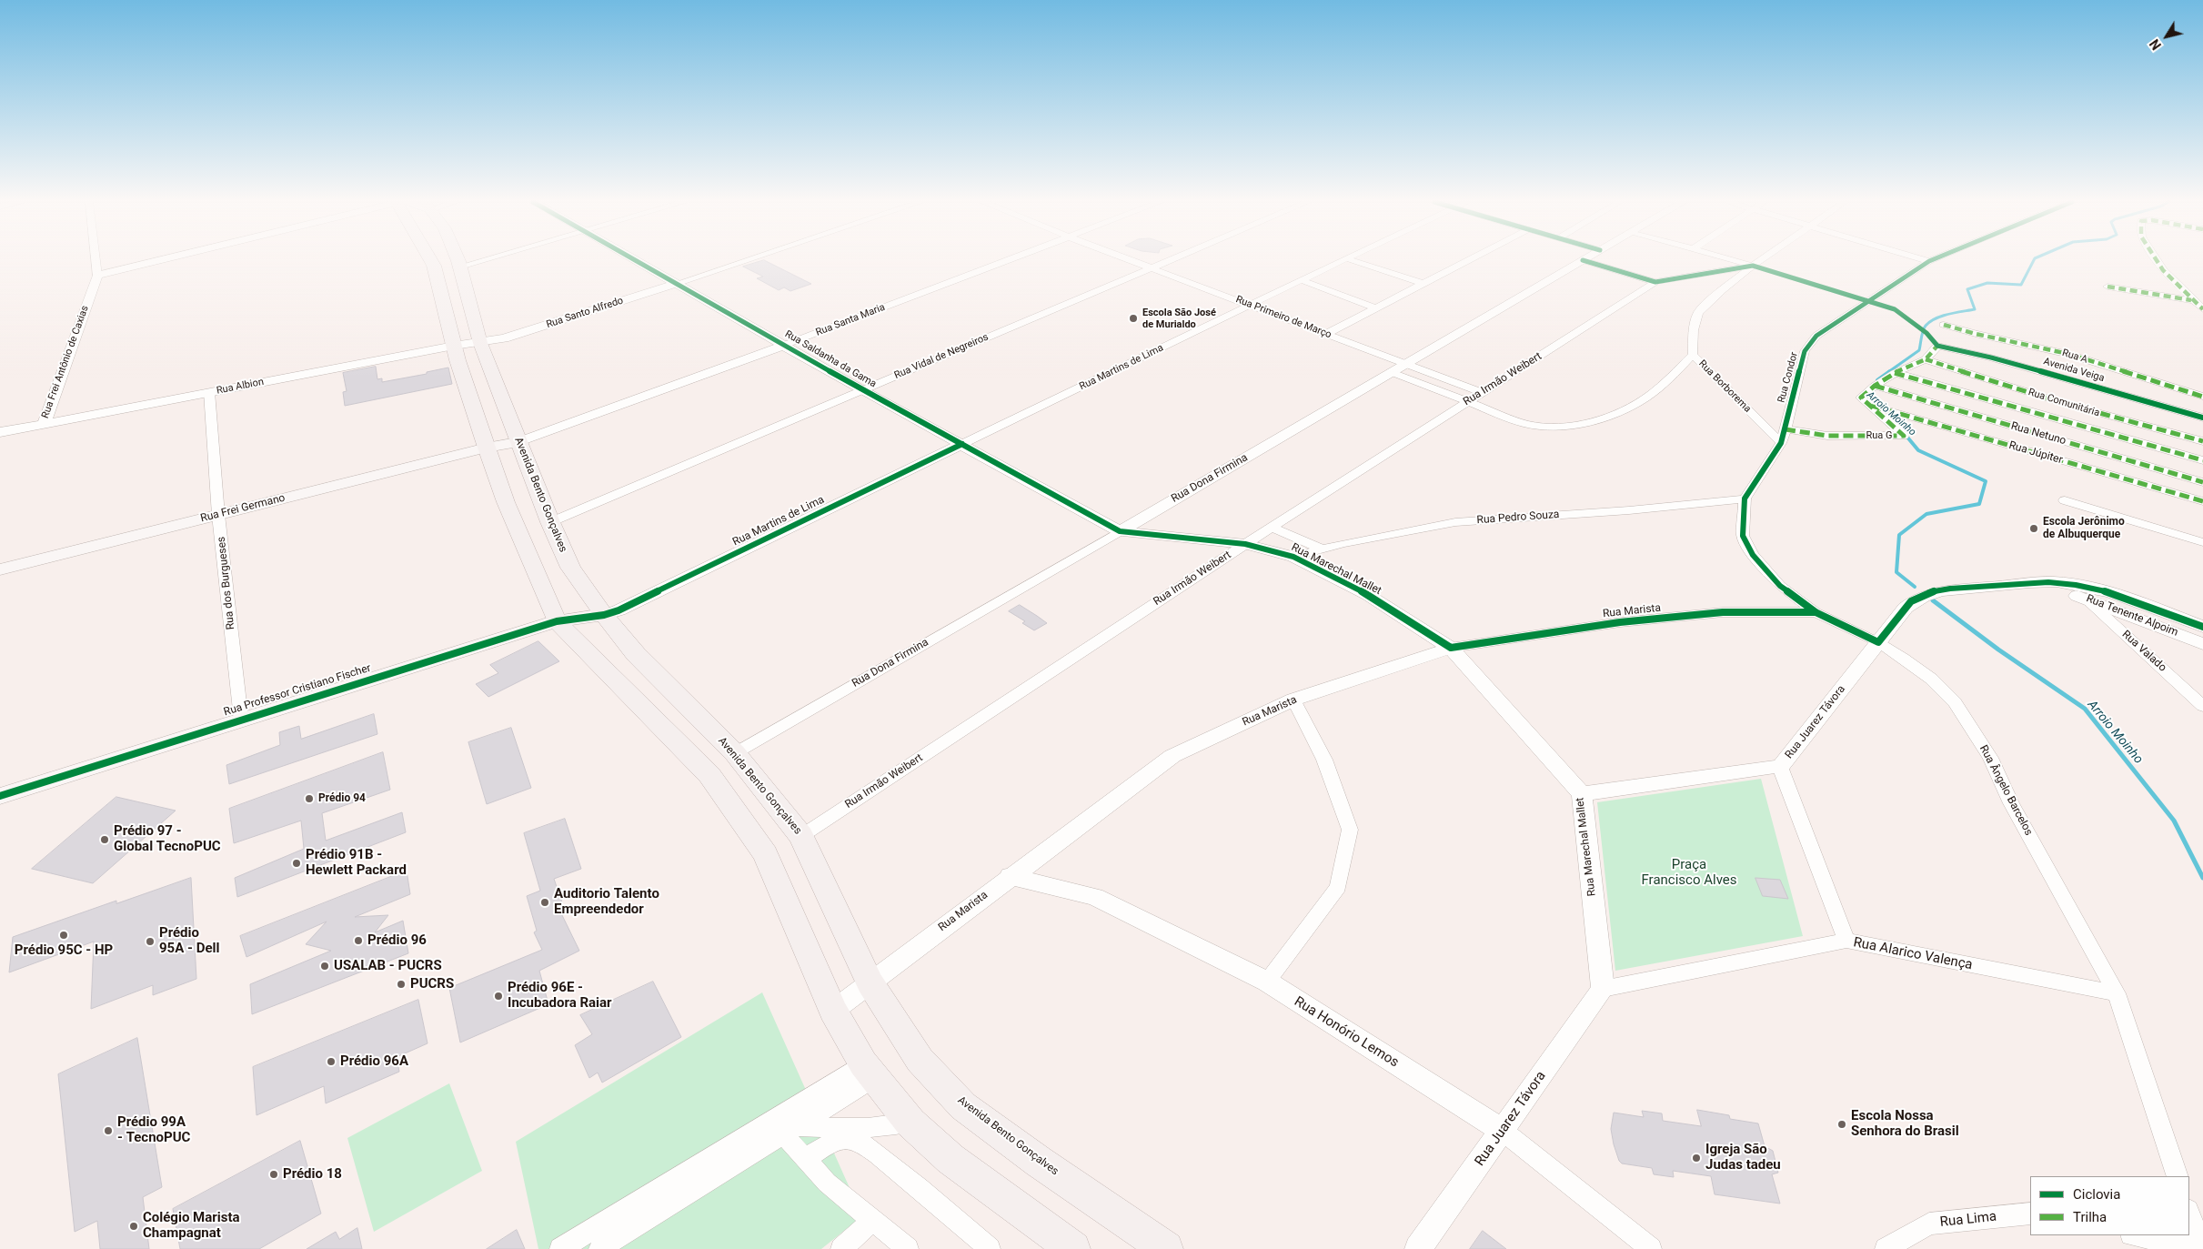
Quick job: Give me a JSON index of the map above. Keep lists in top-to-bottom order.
{
  "streets": {
    "main road": [
      "Rua Santa Maria",
      "Avenida Bento Gonçalves",
      "Rua Frei Germano",
      "Rua Professor Cristiano Fischer"
    ],
    "street": [
      "Rua Santo Alfredo",
      "Rua Primeiro de Março",
      "Rua Vidal de Negreiros",
      "Rua A",
      "Rua Saldanha da Gama",
      "Rua Frei Antônio de Caxias",
      "Rua Martins de Lima",
      "Avenida Veiga",
      "Rua Condor",
      "Rua Irmão Weibert",
      "Rua Albion",
      "Rua Borborema",
      "Rua Comunitária",
      "Rua Netuno",
      "Rua G",
      "Rua Júpiter",
      "Rua Dona Firmina",
      "Rua Pedro Souza",
      "Rua Marechal Mallet",
      "Rua dos Burgueses",
      "Rua Marista",
      "Rua Tenente Alpoim",
      "Rua Valado",
      "Rua Juarez Távora",
      "Rua Ângelo Barcelos",
      "Rua Alarico Valença",
      "Rua Honório Lemos",
      "Rua Lima"
    ]
  },
  "crossings": [
    ["Rua Santo Alfredo", "Rua Saldanha da Gama"],
    ["Rua Santo Alfredo", "Rua Albion"],
    ["Rua Santo Alfredo", "Avenida Bento Gonçalves"],
    ["Rua Primeiro de Março", "Rua Vidal de Negreiros"],
    ["Rua Primeiro de Março", "Rua Martins de Lima"],
    ["Rua Primeiro de Março", "Rua Irmão Weibert"],
    ["Rua Primeiro de Março", "Rua Dona Firmina"],
    ["Rua Santa Maria", "Rua Saldanha da Gama"],
    ["Rua Santa Maria", "Avenida Bento Gonçalves"],
    ["Rua Santa Maria", "Rua Frei Germano"],
    ["Rua Vidal de Negreiros", "Rua Saldanha da Gama"],
    ["Rua Vidal de Negreiros", "Avenida Bento Gonçalves"],
    ["Rua Saldanha da Gama", "Rua Martins de Lima"],
    ["Rua Saldanha da Gama", "Rua Dona Firmina"],
    ["Rua Saldanha da Gama", "Rua Marechal Mallet"],
    ["Rua Frei Antônio de Caxias", "Rua Albion"],
    ["Rua Martins de Lima", "Avenida Bento Gonçalves"],
    ["Rua Martins de Lima", "Rua Professor Cristiano Fischer"],
    ["Avenida Veiga", "Rua Comunitária"],
    ["Rua Condor", "Rua Borborema"],
    ["Rua Condor", "Rua G"],
    ["Rua Irmão Weibert", "Avenida Bento Gonçalves"],
    ["Rua Irmão Weibert", "Rua Marechal Mallet"],
    ["Rua Albion", "Avenida Bento Gonçalves"],
    ["Rua Albion", "Rua dos Burgueses"],
    ["Rua G", "Rua Júpiter"],
    ["Rua Dona Firmina", "Avenida Bento Gonçalves"],
    ["Rua Dona Firmina", "Rua Marechal Mallet"],
    ["Avenida Bento Gonçalves", "Rua Marista"],
    ["Avenida Bento Gonçalves", "Rua Professor Cristiano Fischer"],
    ["Rua Frei Germano", "Rua dos Burgueses"],
    ["Rua Pedro Souza", "Rua Marechal Mallet"],
    ["Rua Pedro Souza", "Rua Ângelo Barcelos"],
    ["Rua Marechal Mallet", "Rua Marista"],
    ["Rua Marechal Mallet", "Rua Juarez Távora"],
    ["Rua Marechal Mallet", "Rua Alarico Valença"],
    ["Rua dos Burgueses", "Rua Professor Cristiano Fischer"],
    ["Rua Marista", "Rua Ângelo Barcelos"],
    ["Rua Marista", "Rua Honório Lemos"],
    ["Rua Tenente Alpoim", "Rua Valado"],
    ["Rua Tenente Alpoim", "Rua Juarez Távora"],
    ["Rua Juarez Távora", "Rua Ângelo Barcelos"],
    ["Rua Juarez Távora", "Rua Alarico Valença"],
    ["Rua Juarez Távora", "Rua Honório Lemos"],
    ["Rua Ângelo Barcelos", "Rua Alarico Valença"]
  ],
  "water": ["Arroio Moinho"],
  "parks": ["Praça Francisco Alves"],
  "places": [
    "Escola São José de Murialdo",
    "Escola Jerônimo de Albuquerque",
    "Prédio 94",
    "Prédio 97 - Global TecnoPUC",
    "Prédio 91B - Hewlett Packard",
    "Auditorio Talento Empreendedor",
    "Prédio 95C - HP",
    "Prédio 96",
    "Prédio 95A - Dell",
    "USALAB - PUCRS",
    "PUCRS",
    "Prédio 96E - Incubadora Raiar",
    "Prédio 96A",
    "Escola Nossa Senhora do Brasil",
    "Prédio 99A - TecnoPUC",
    "Igreja São Judas tadeu",
    "Prédio 18",
    "Colégio Marista Champagnat"
  ],
  "legend": ["Ciclovia", "Trilha"],
  "north": "bottom left"
}
